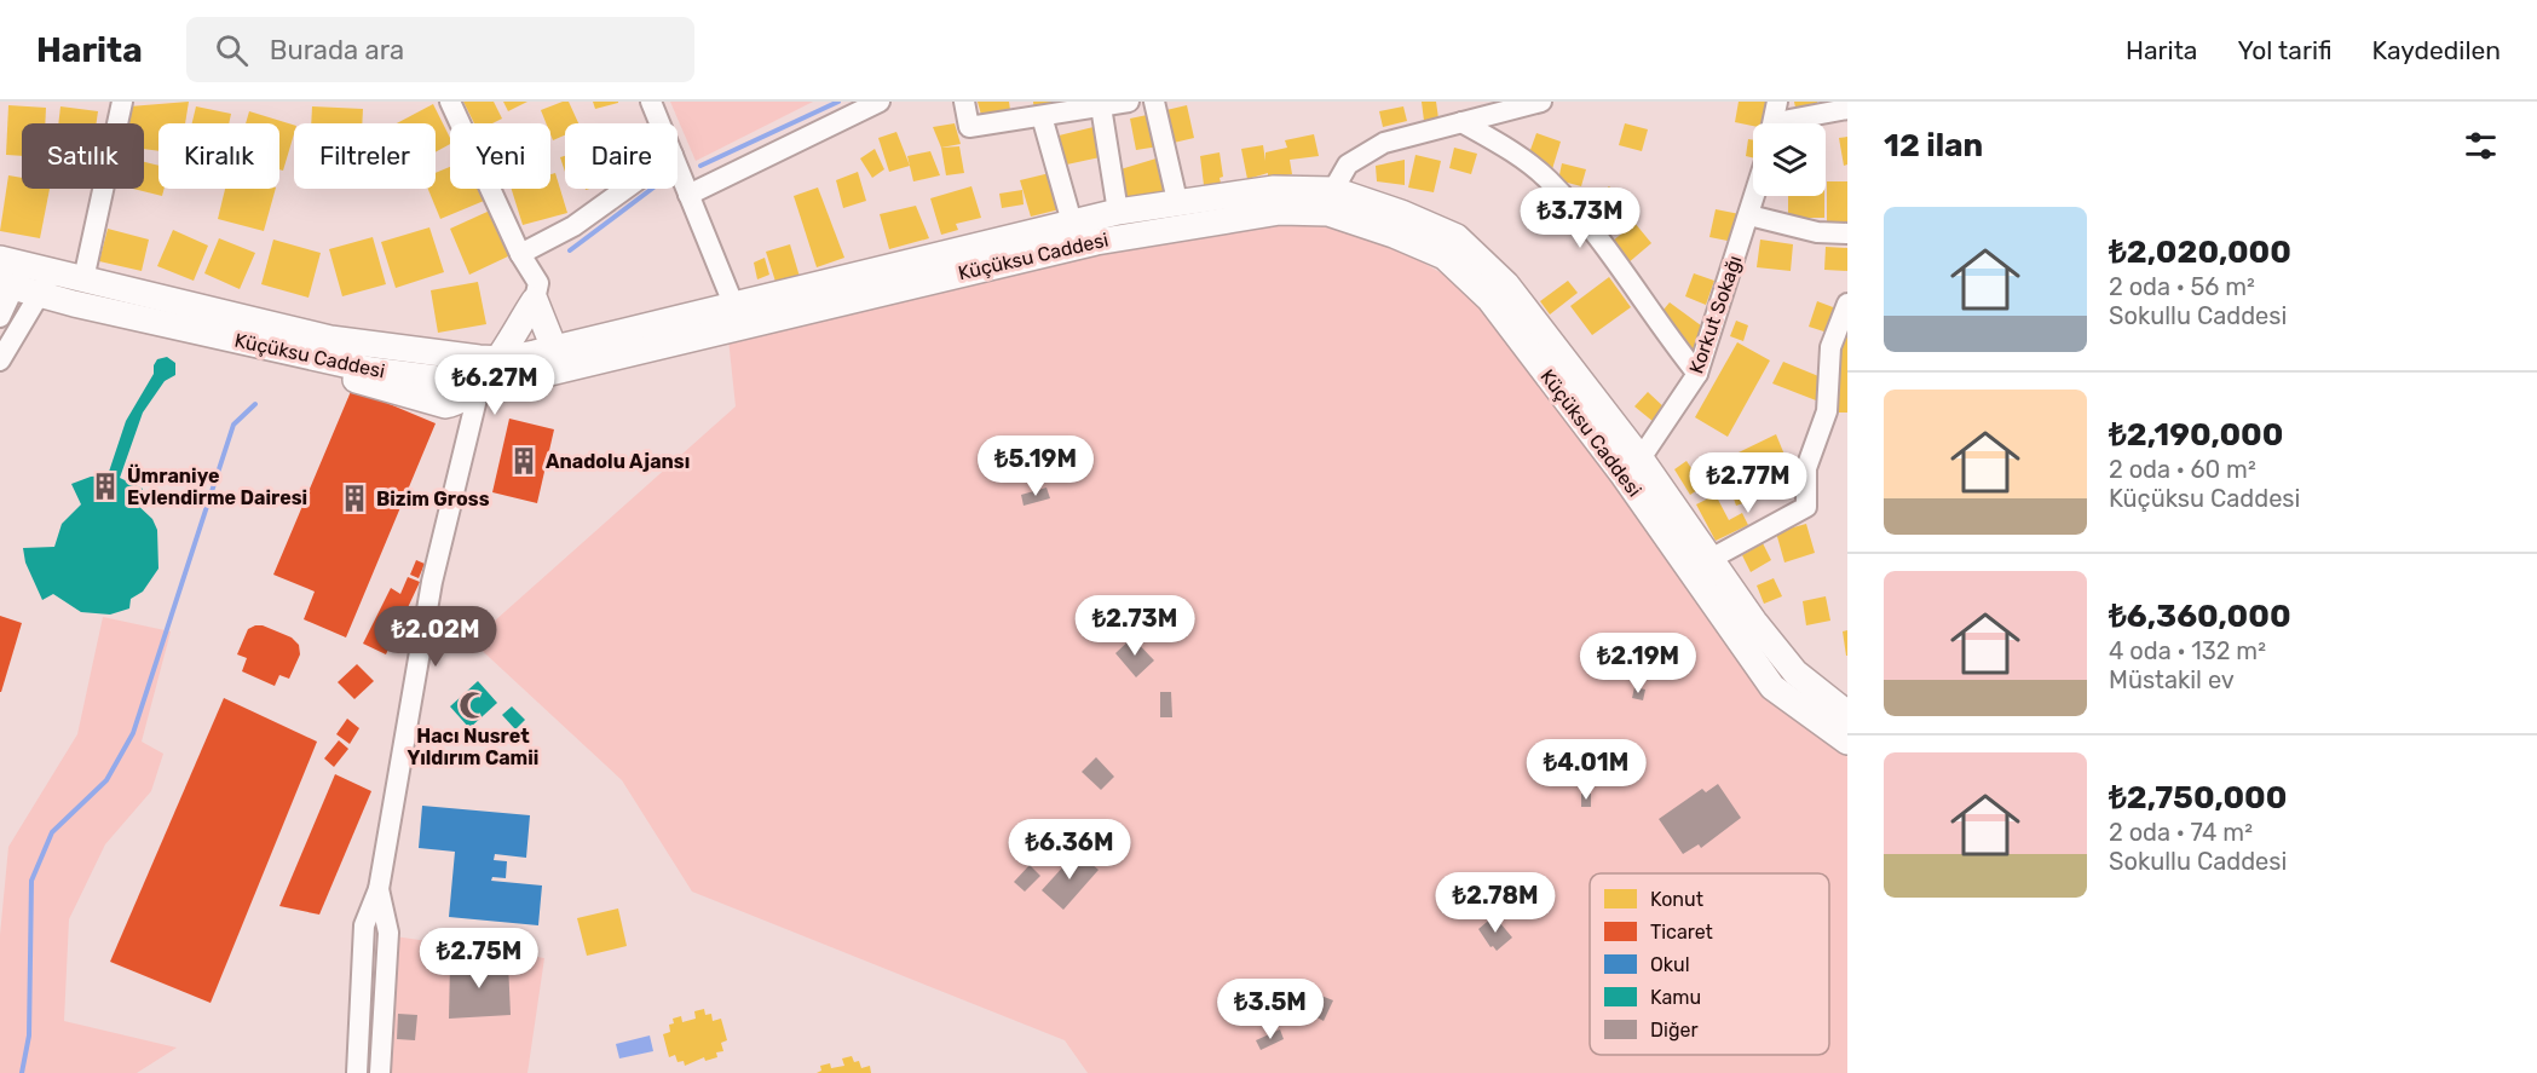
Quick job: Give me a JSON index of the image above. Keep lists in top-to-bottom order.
{
  "streets": {
    "main road": ["Küçüksu Caddesi"],
    "street": ["Korkut Sokağı"]
  },
  "crossings": [
    ["Küçüksu Caddesi", "Korkut Sokağı"]
  ],
  "places": {
    "building": ["Anadolu Ajansı", "Ümraniye Evlendirme Dairesi", "Bizim Gross"],
    "mosque": ["Hacı Nusret Yıldırım Camii"]
  },
  "legend": [
    "Konut",
    "Ticaret",
    "Okul",
    "Kamu",
    "Diğer"
  ],
  "page": {
    "header": "Harita",
    "search": "Burada ara",
    "nav": ["Harita", "Yol tarifi", "Kaydedilen"],
    "heading": "12 ilan",
    "chip": [
      "Satılık",
      "Kiralık",
      "Filtreler",
      "Yeni",
      "Daire"
    ],
    "price": [
      "₺3.73M",
      "₺6.27M",
      "₺5.19M",
      "₺2.77M",
      "₺2.73M",
      "₺2.02M",
      "₺2.19M",
      "₺4.01M",
      "₺6.36M",
      "₺2.78M",
      "₺2.75M",
      "₺3.5M"
    ],
    "list": [
      {
        "name": "₺2,020,000",
        "note": "2 oda · 56 m² · Sokullu Caddesi"
      },
      {
        "name": "₺2,190,000",
        "note": "2 oda · 60 m² · Küçüksu Caddesi"
      },
      {
        "name": "₺6,360,000",
        "note": "4 oda · 132 m² · Müstakil ev"
      },
      {
        "name": "₺2,750,000",
        "note": "2 oda · 74 m² · Sokullu Caddesi"
      }
    ]
  }
}
